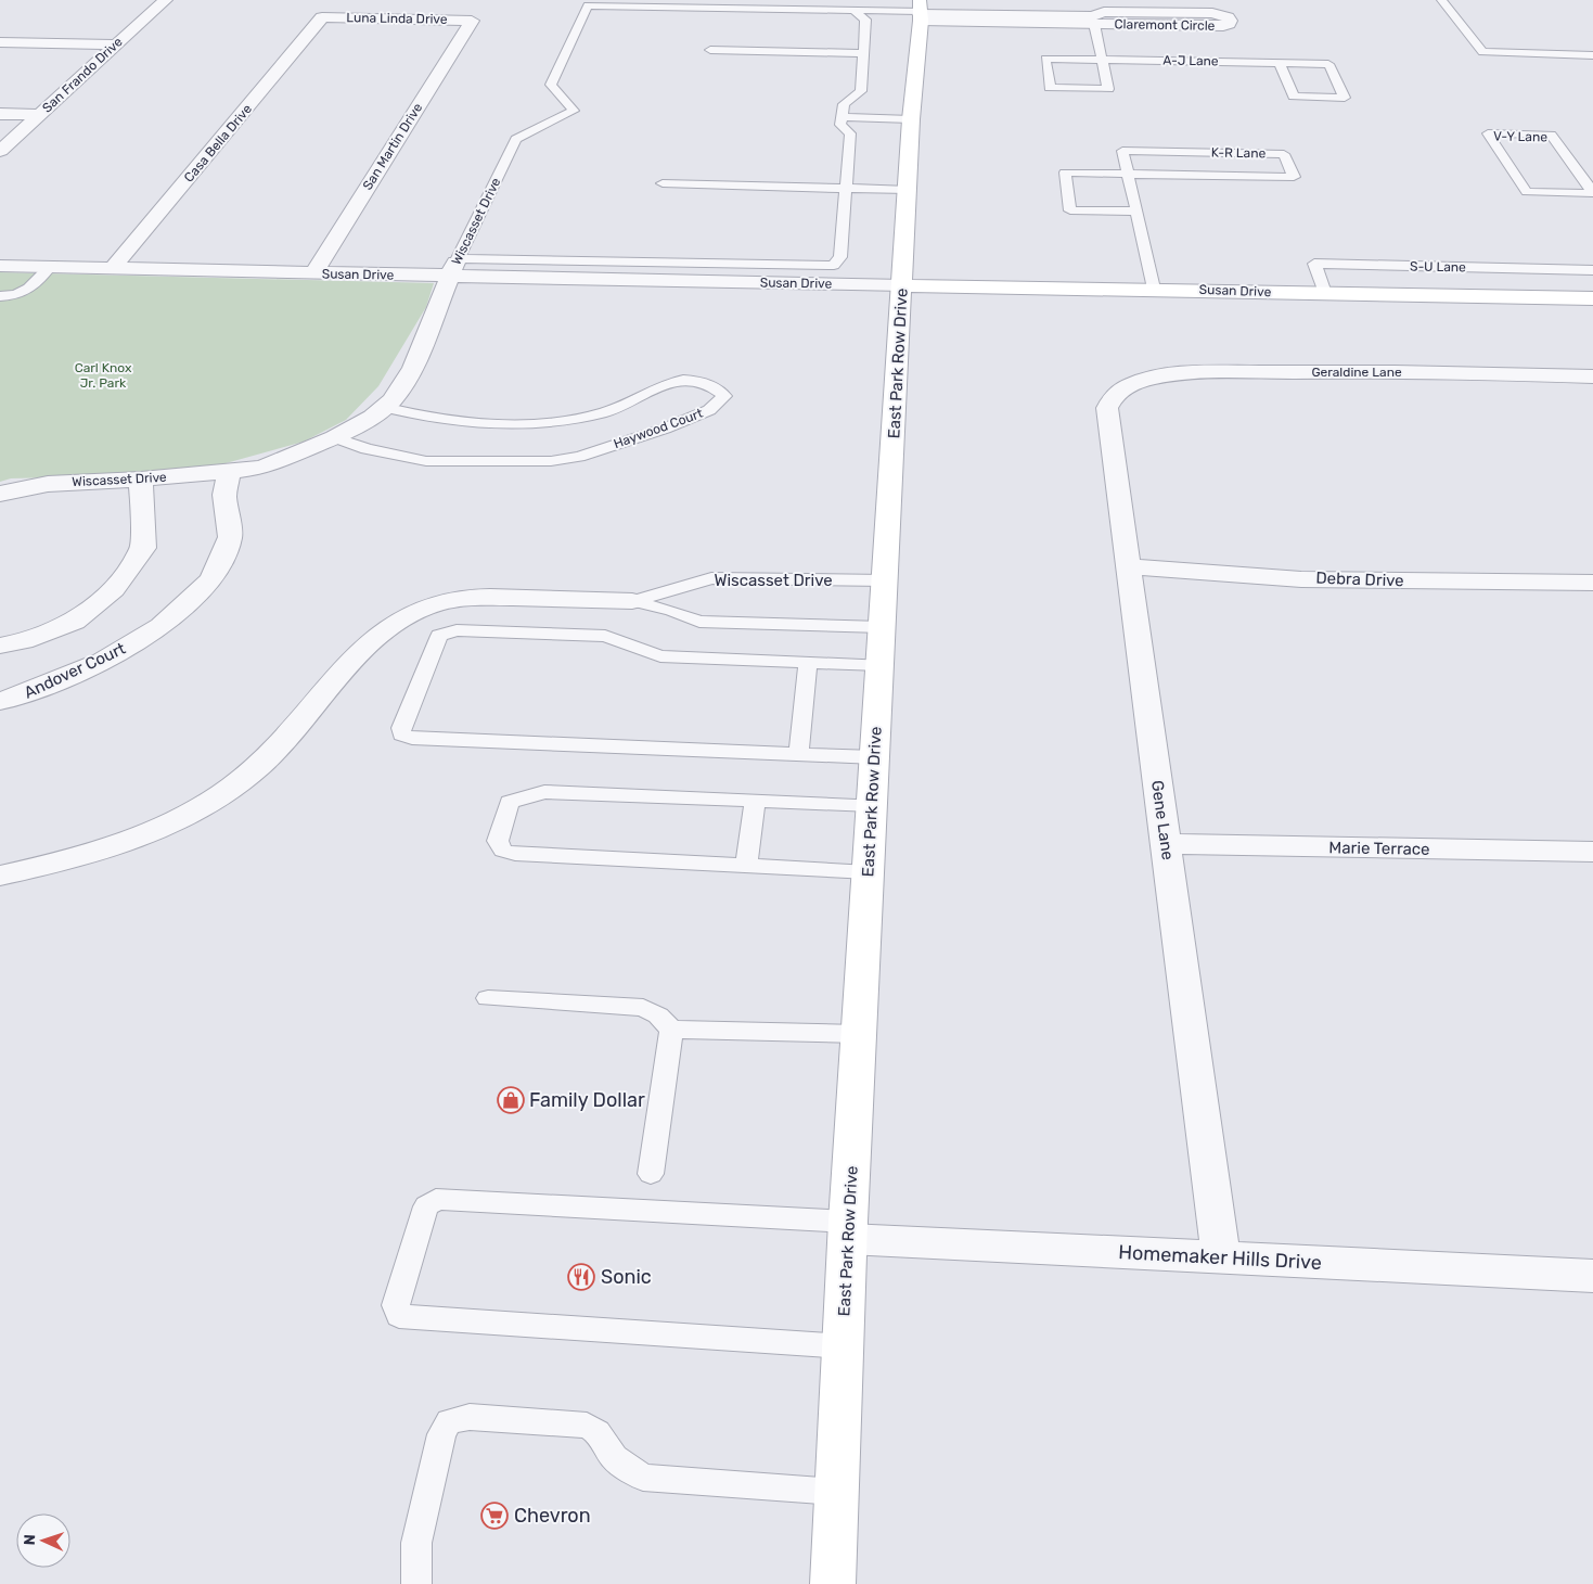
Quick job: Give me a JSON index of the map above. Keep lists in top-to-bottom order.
{
  "streets": {
    "main road": ["Susan Drive", "East Park Row Drive"],
    "street": [
      "Luna Linda Drive",
      "Claremont Circle",
      "San Frando Drive",
      "Casa Bella Drive",
      "San Martin Drive",
      "Wiscasset Drive",
      "Geraldine Lane",
      "Debra Drive",
      "Andover Court",
      "Gene Lane",
      "Marie Terrace",
      "Homemaker Hills Drive"
    ],
    "lane": [
      "A-J Lane",
      "V-Y Lane",
      "K-R Lane",
      "S-U Lane",
      "Haywood Court"
    ]
  },
  "crossings": [
    ["Luna Linda Drive", "Casa Bella Drive"],
    ["Luna Linda Drive", "San Martin Drive"],
    ["Claremont Circle", "A-J Lane"],
    ["Casa Bella Drive", "Susan Drive"],
    ["San Martin Drive", "Susan Drive"],
    ["K-R Lane", "Susan Drive"],
    ["Wiscasset Drive", "Susan Drive"],
    ["Wiscasset Drive", "East Park Row Drive"],
    ["Wiscasset Drive", "Haywood Court"],
    ["Wiscasset Drive", "Andover Court"],
    ["S-U Lane", "Susan Drive"],
    ["Susan Drive", "East Park Row Drive"],
    ["East Park Row Drive", "Homemaker Hills Drive"],
    ["Geraldine Lane", "Gene Lane"],
    ["Debra Drive", "Gene Lane"],
    ["Gene Lane", "Marie Terrace"],
    ["Gene Lane", "Homemaker Hills Drive"]
  ],
  "parks": ["Carl Knox Jr. Park"],
  "places": {
    "shop": ["Family Dollar"],
    "restaurant": ["Sonic"],
    "supermarket": ["Chevron"]
  },
  "north": "left"
}
